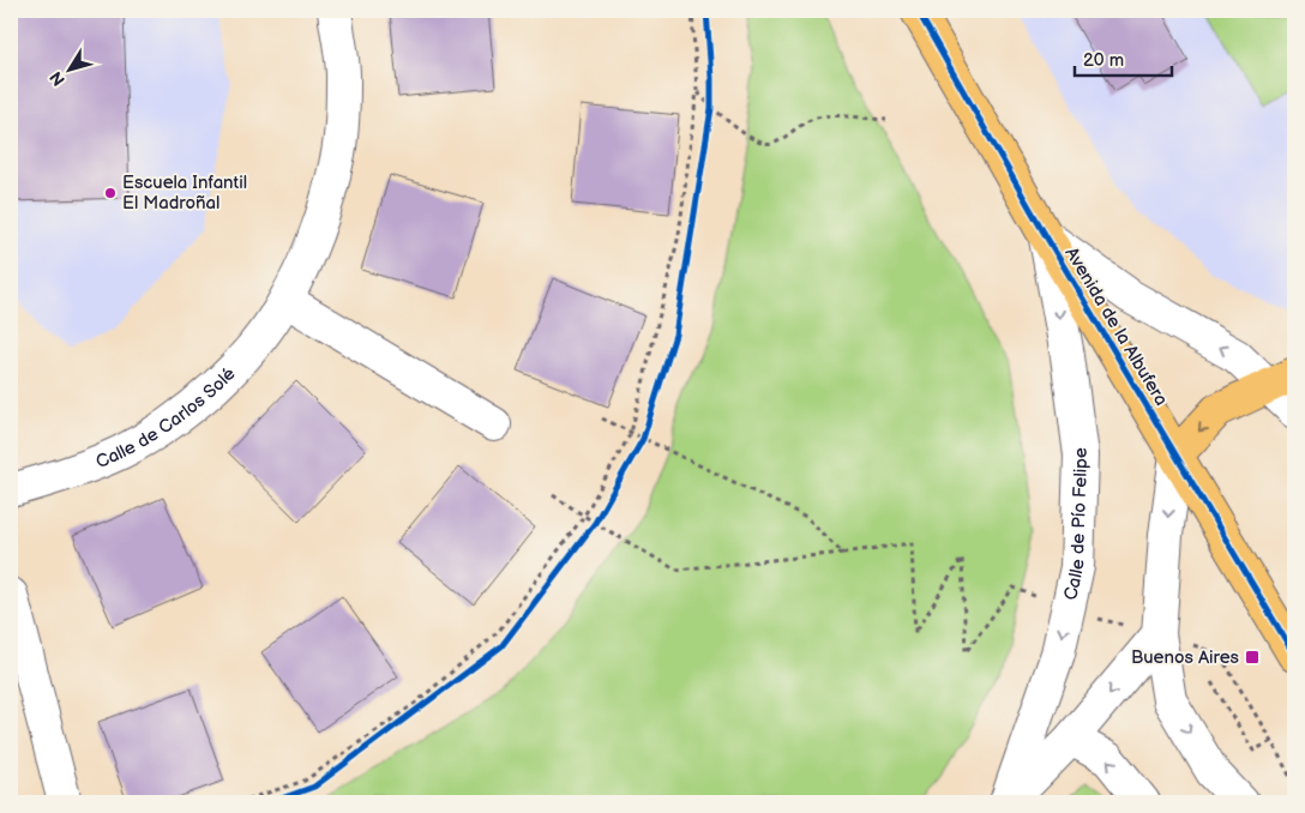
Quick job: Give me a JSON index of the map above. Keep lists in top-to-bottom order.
{
  "streets": {
    "main road": ["Avenida de la Albufera"],
    "street": ["Calle de Carlos Solé", "Calle de Pío Felipe"]
  },
  "crossings": [
    ["Avenida de la Albufera", "Calle de Pío Felipe"]
  ],
  "one_way": ["Calle de Pío Felipe"],
  "places": {
    "other": ["Escuela Infantil El Madroñal"],
    "transit": ["Buenos Aires"]
  },
  "scale_bar": "20 m",
  "north": "bottom left"
}
